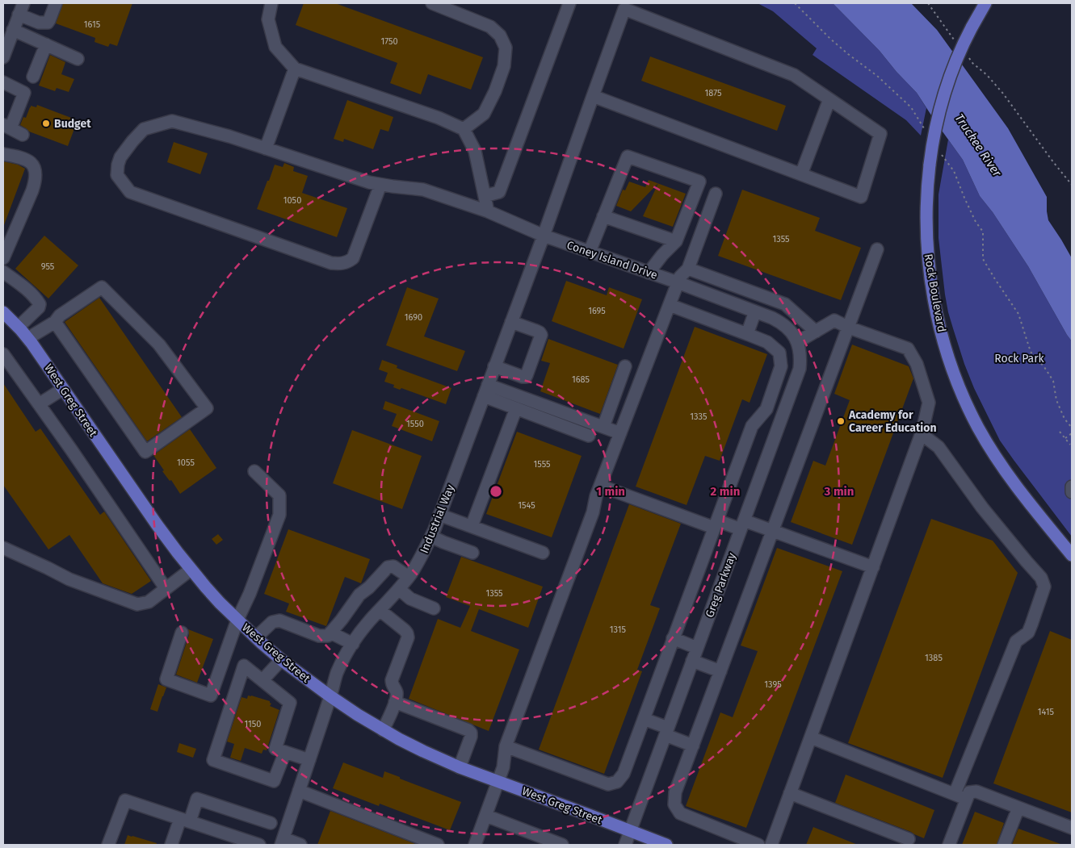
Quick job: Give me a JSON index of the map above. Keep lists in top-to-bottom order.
{
  "streets": {
    "main road": ["Rock Boulevard", "West Greg Street"],
    "street": ["Coney Island Drive", "Industrial Way", "Greg Parkway"]
  },
  "crossings": [
    ["Coney Island Drive", "Industrial Way"],
    ["Coney Island Drive", "Greg Parkway"],
    ["West Greg Street", "Industrial Way"],
    ["West Greg Street", "Greg Parkway"]
  ],
  "water": ["Truckee River"],
  "parks": ["Rock Park"],
  "places": ["Budget", "Academy for Career Education"],
  "house_numbers": [
    "1615",
    "1750",
    "1875",
    "1050",
    "1355",
    "955",
    "1695",
    "1690",
    "1685",
    "1335",
    "1550",
    "1055",
    "1555",
    "1545",
    "1355",
    "1315",
    "1385",
    "1395",
    "1415",
    "1150"
  ],
  "rings": ["1 min", "2 min", "3 min"]
}
